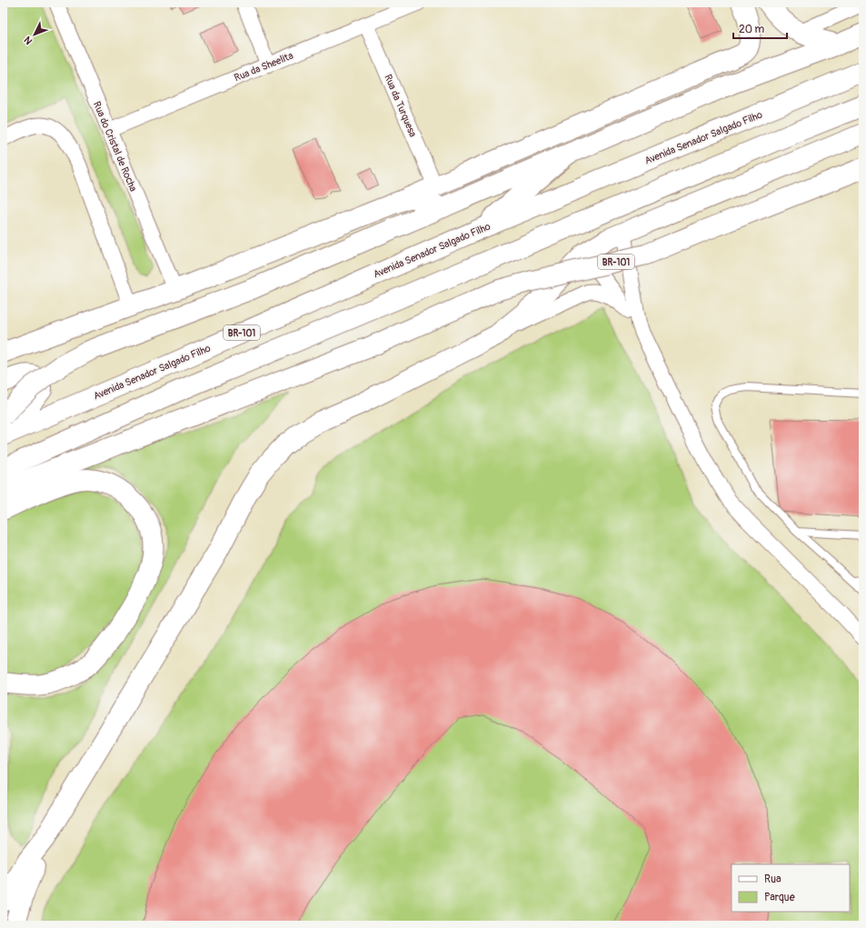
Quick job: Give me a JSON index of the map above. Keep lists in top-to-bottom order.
{
  "streets": {
    "main road": ["Avenida Senador Salgado Filho", "BR-101"],
    "street": ["Rua da Sheelita", "Rua da Turquesa", "Rua do Cristal de Rocha"]
  },
  "crossings": [
    ["Rua da Sheelita", "Rua da Turquesa"],
    ["Rua da Sheelita", "Rua do Cristal de Rocha"]
  ],
  "legend": ["Rua", "Parque"],
  "scale_bar": "20 m",
  "north": "bottom left"
}
